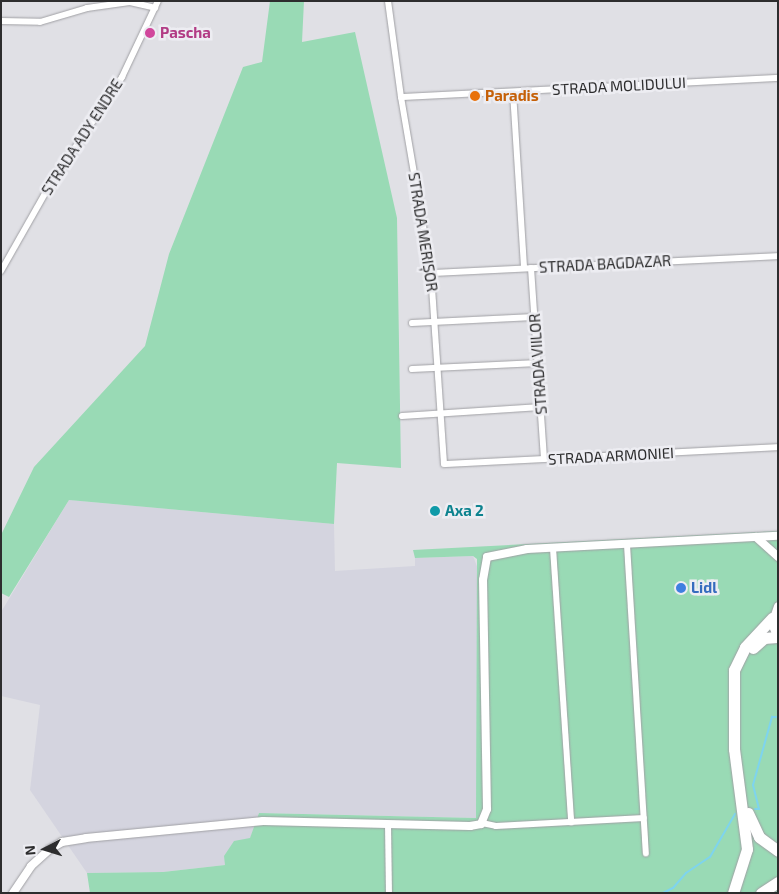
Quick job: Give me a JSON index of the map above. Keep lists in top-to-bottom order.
{
  "streets": {
    "street": [
      "STRADA MOLIDULUI",
      "STRADA ADY ENDRE",
      "STRADA MERIȘOR",
      "STRADA BAGDAZAR",
      "STRADA VIILOR",
      "STRADA ARMONIEI"
    ]
  },
  "crossings": [
    ["STRADA MOLIDULUI", "STRADA MERIȘOR"],
    ["STRADA MOLIDULUI", "STRADA VIILOR"],
    ["STRADA MERIȘOR", "STRADA BAGDAZAR"],
    ["STRADA MERIȘOR", "STRADA ARMONIEI"],
    ["STRADA BAGDAZAR", "STRADA VIILOR"],
    ["STRADA VIILOR", "STRADA ARMONIEI"]
  ],
  "places": [
    "Pascha",
    "Paradis",
    "Axa 2",
    "Lidl"
  ],
  "north": "left"
}
